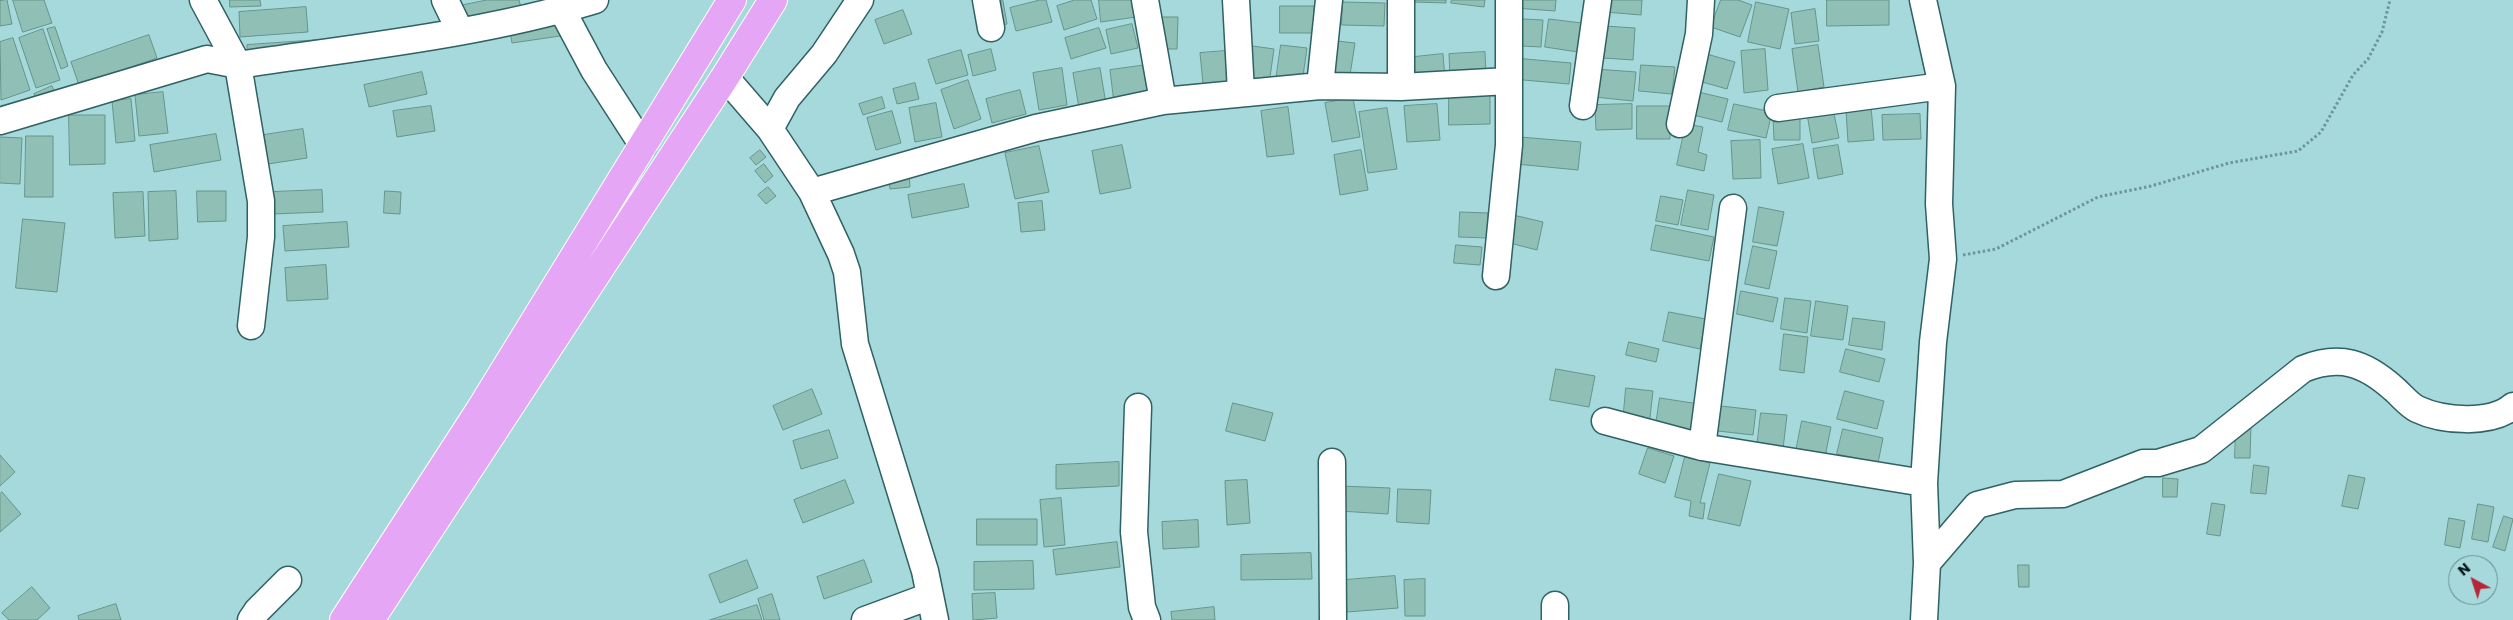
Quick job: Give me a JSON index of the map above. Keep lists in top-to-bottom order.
{
  "north": "top left"
}
